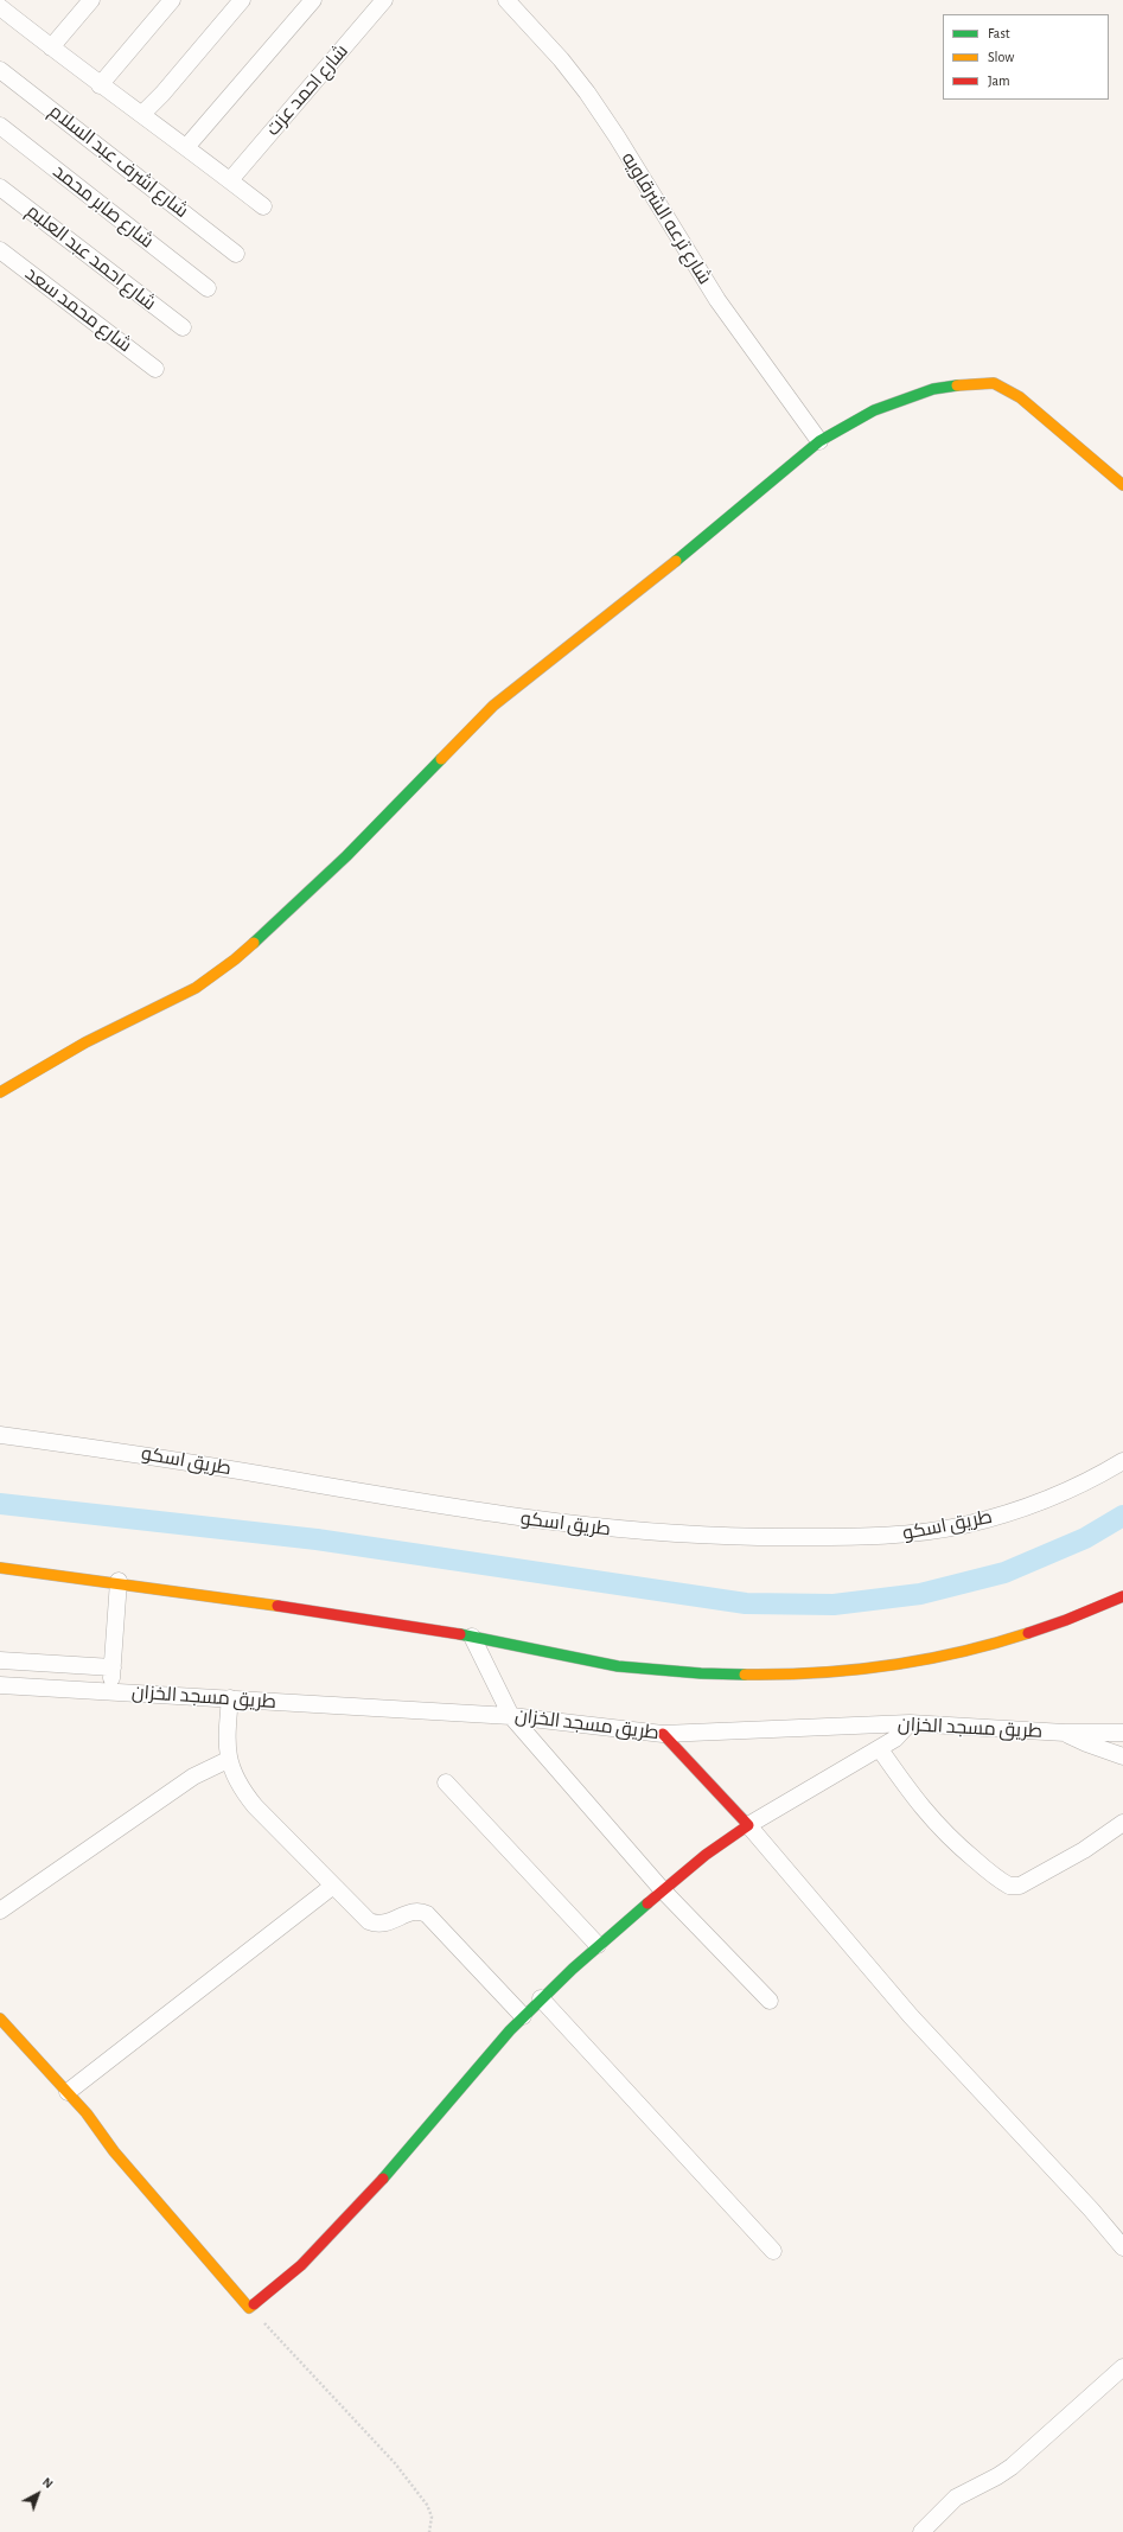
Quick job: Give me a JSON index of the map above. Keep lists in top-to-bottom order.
{
  "streets": {
    "street": [
      "شارع احمد عزت",
      "شارع اشرف عبد السلام",
      "شارع صابر محمد",
      "شارع ترعه الشرقاويه",
      "شارع احمد عبد العليم",
      "شارع محمد سعد",
      "طريق اسكو",
      "طريق مسجد الخزان"
    ]
  },
  "legend": ["Fast", "Slow", "Jam"],
  "north": "top right"
}
